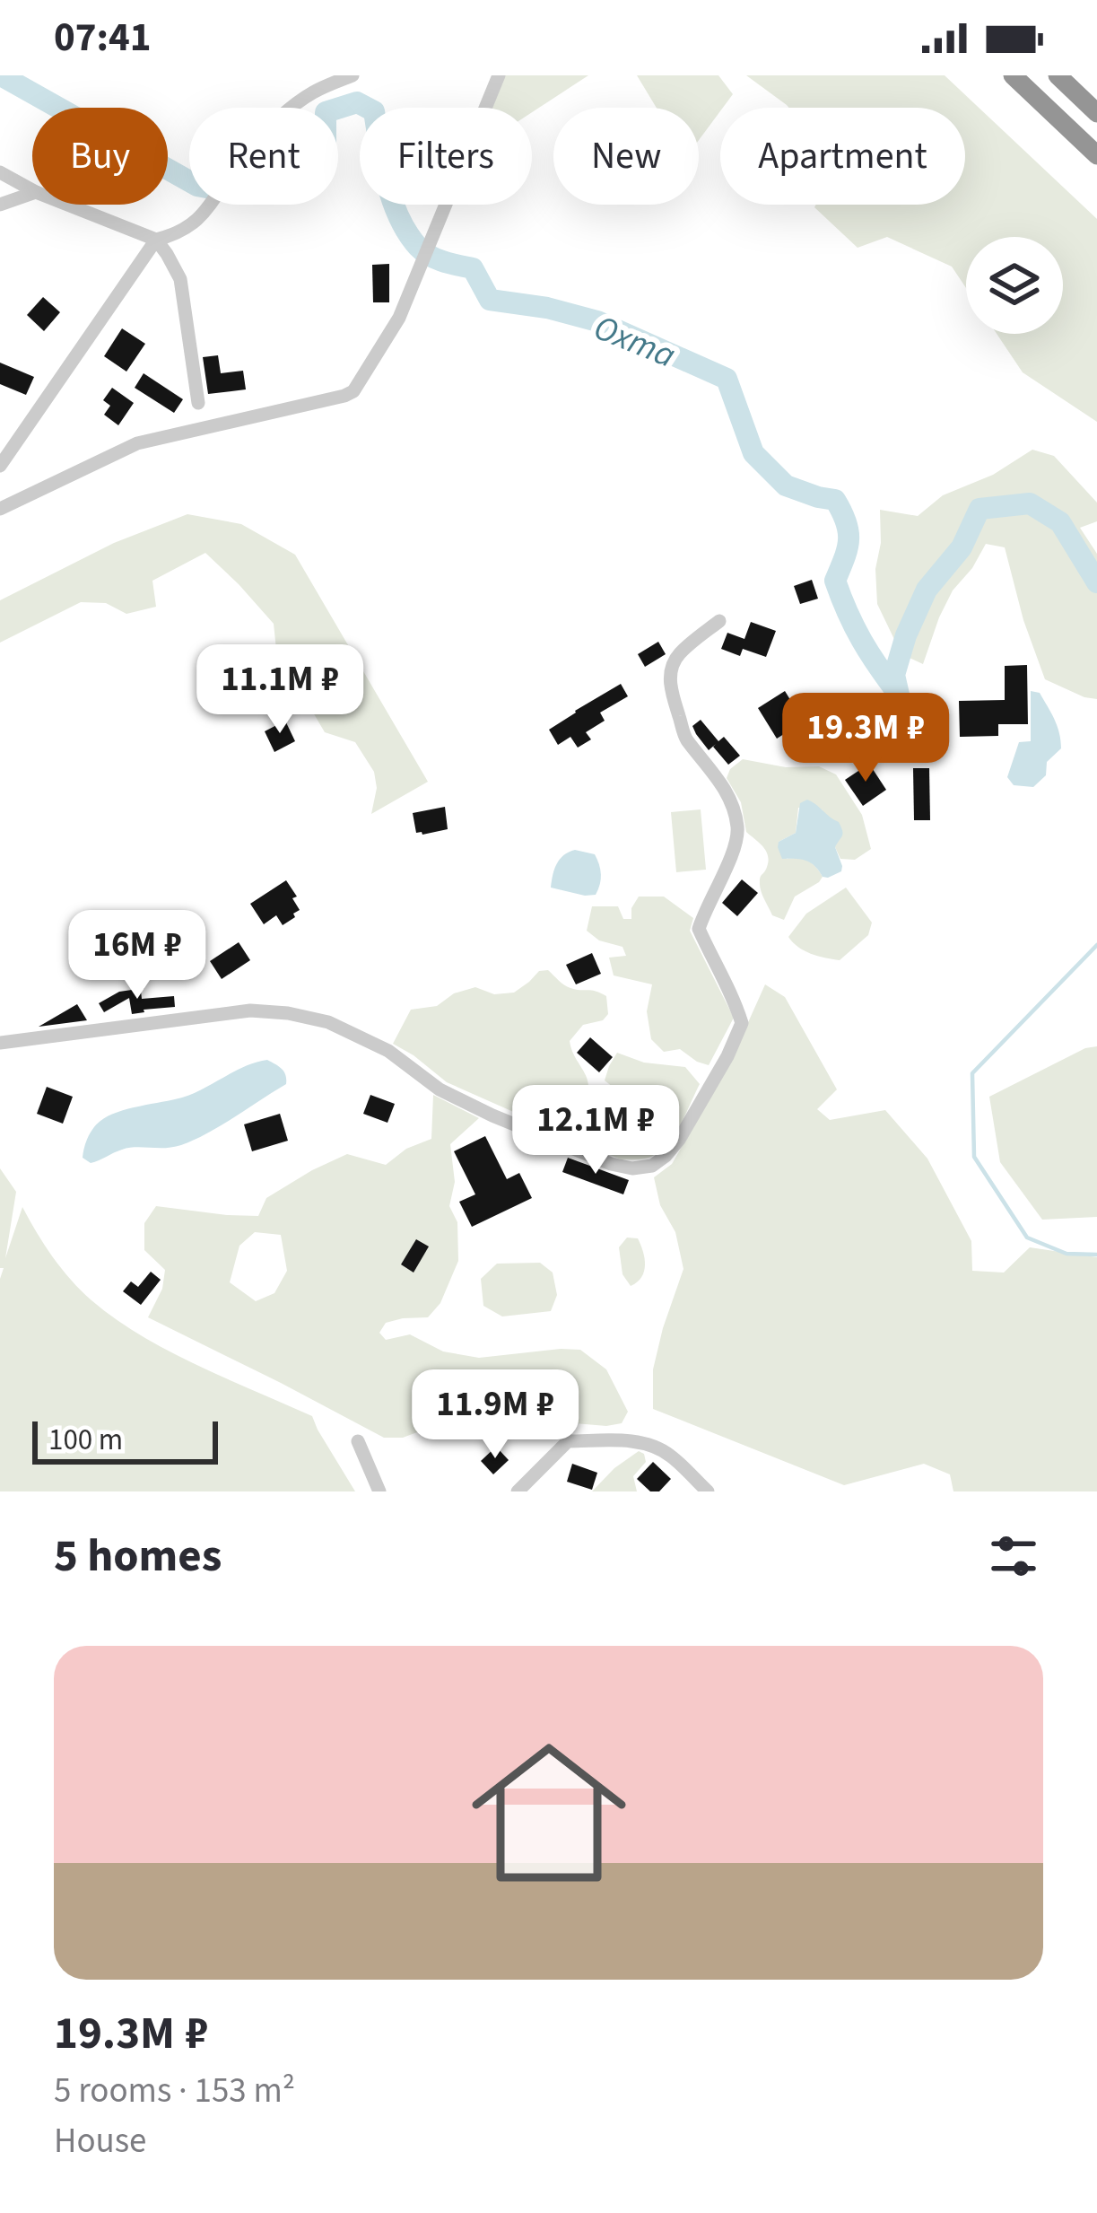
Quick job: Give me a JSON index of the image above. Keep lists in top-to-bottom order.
{
  "water": ["Охта"],
  "scale_bar": "100 m",
  "page": {
    "status": "07:41",
    "chip": [
      "Buy",
      "Rent",
      "Filters",
      "New",
      "Apartment"
    ],
    "price": [
      "11.1M ₽",
      "19.3M ₽",
      "16M ₽",
      "12.1M ₽",
      "11.9M ₽"
    ],
    "scale": "100 m",
    "heading": "5 homes",
    "list": [
      {
        "name": "19.3M ₽",
        "note": "5 rooms · 153 m² · House"
      }
    ]
  }
}
